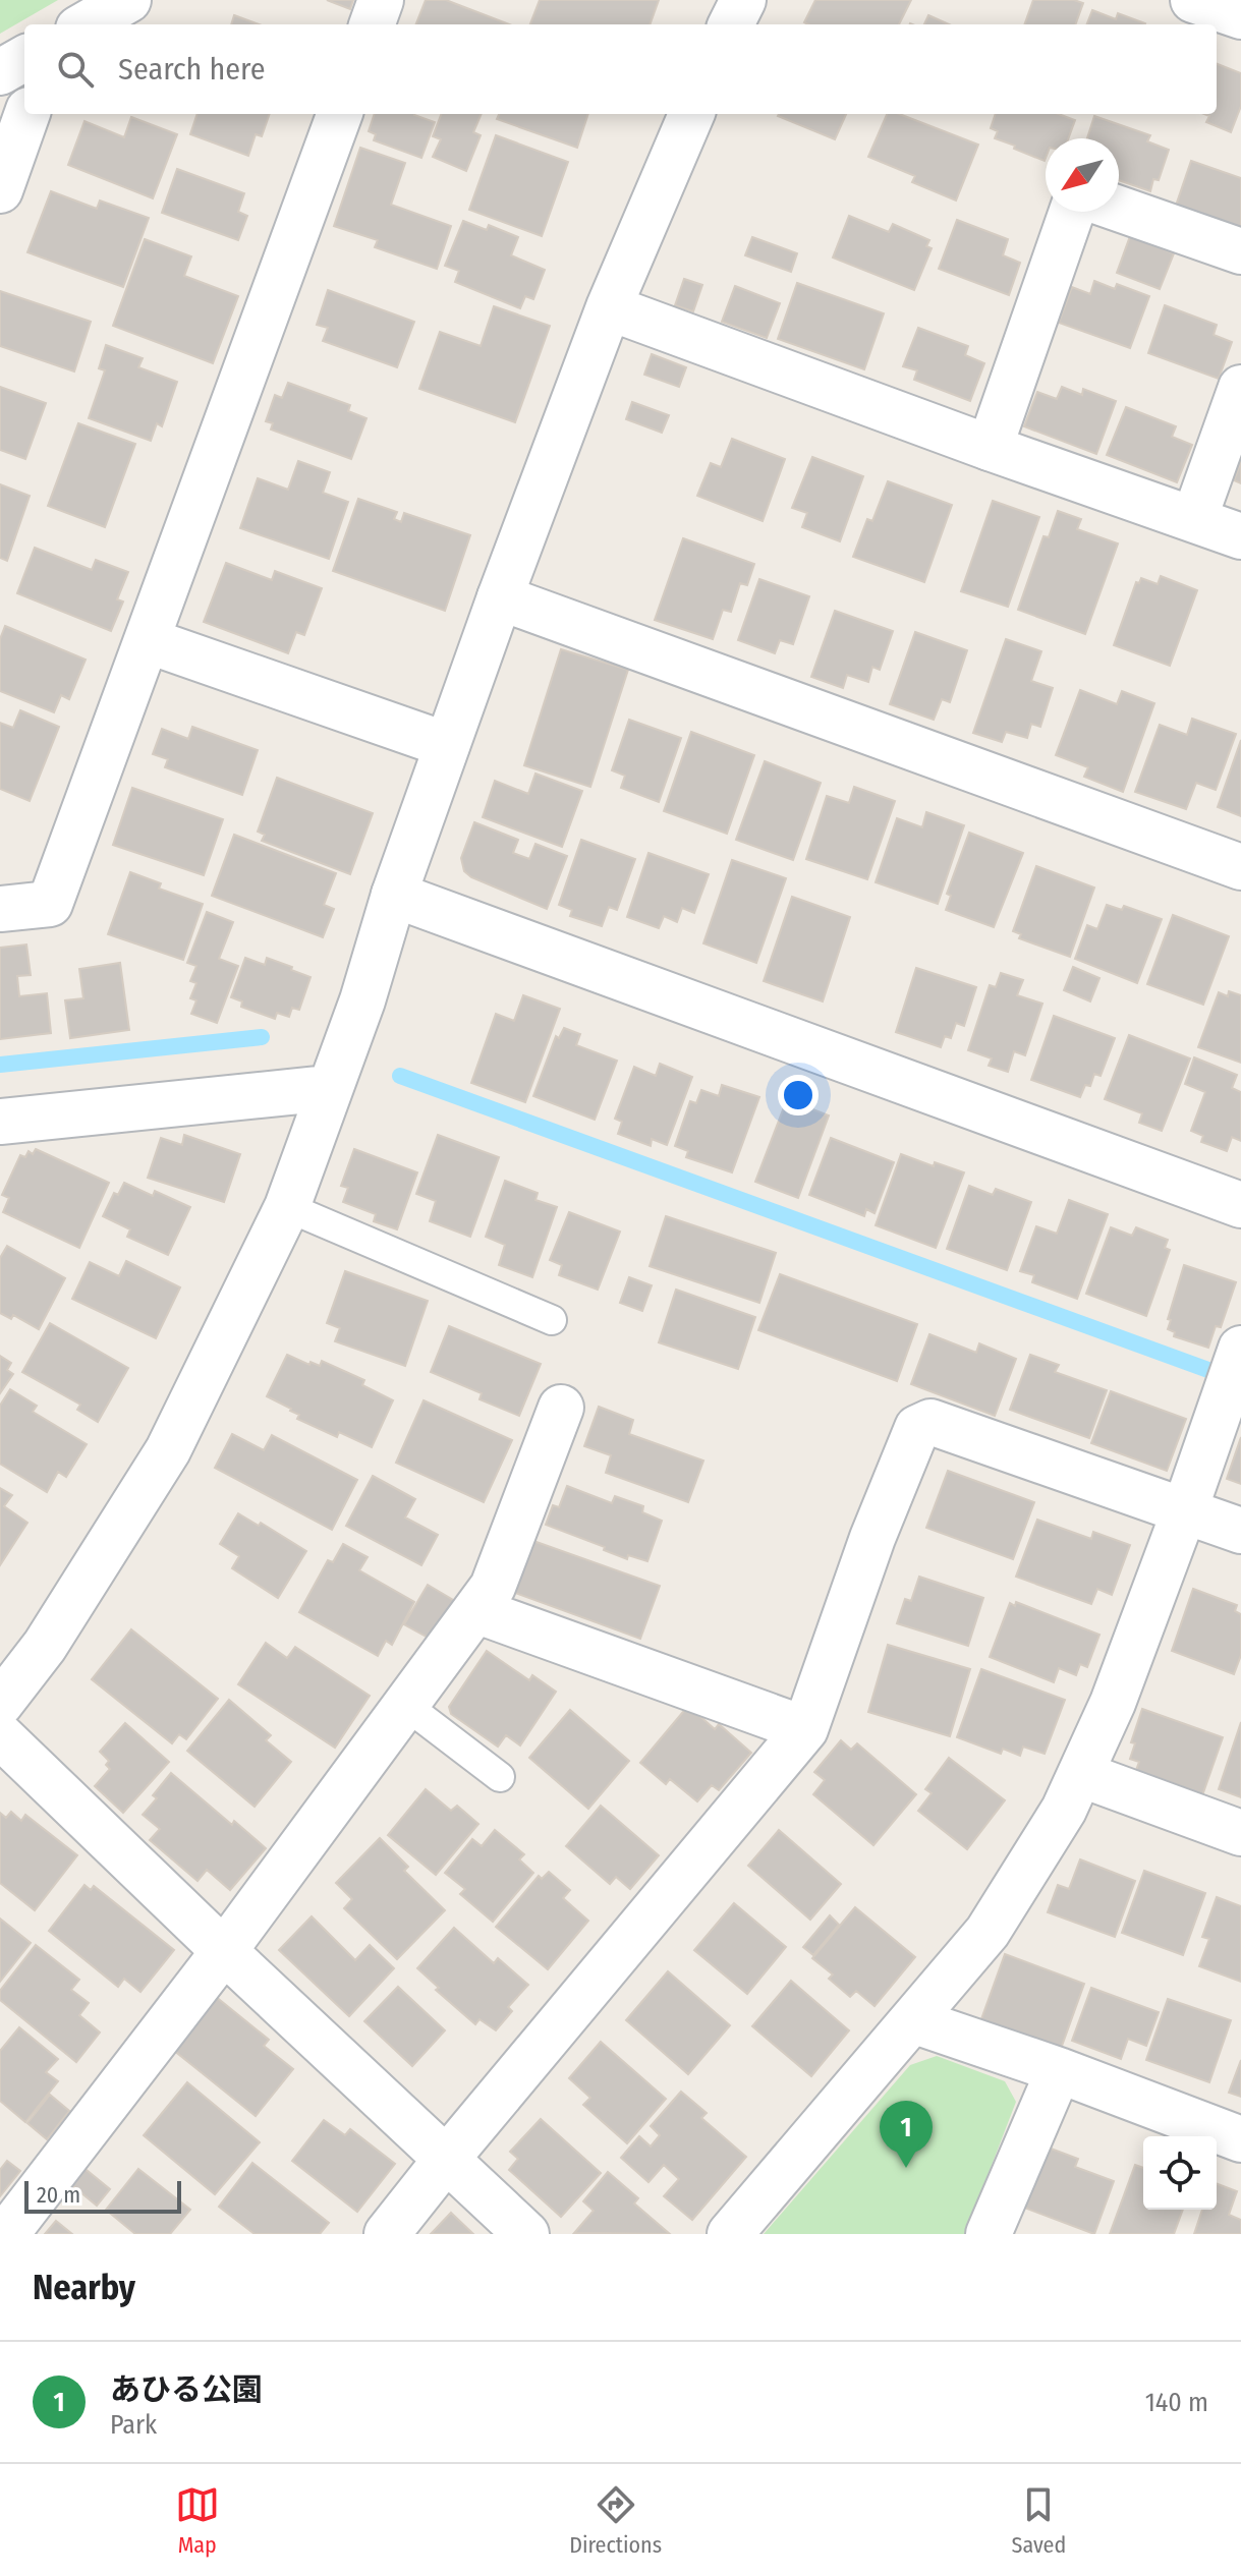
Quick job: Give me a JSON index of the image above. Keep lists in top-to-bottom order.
{
  "scale_bar": "20 m",
  "north": "bottom left",
  "page": {
    "search": "Search here",
    "pins": "1",
    "scale": "20 m",
    "heading": "Nearby",
    "list": [
      {
        "mark": "1",
        "name": "あひる公園",
        "note": "Park",
        "value": "140 m"
      }
    ],
    "nav": ["Map", "Directions", "Saved"]
  }
}
